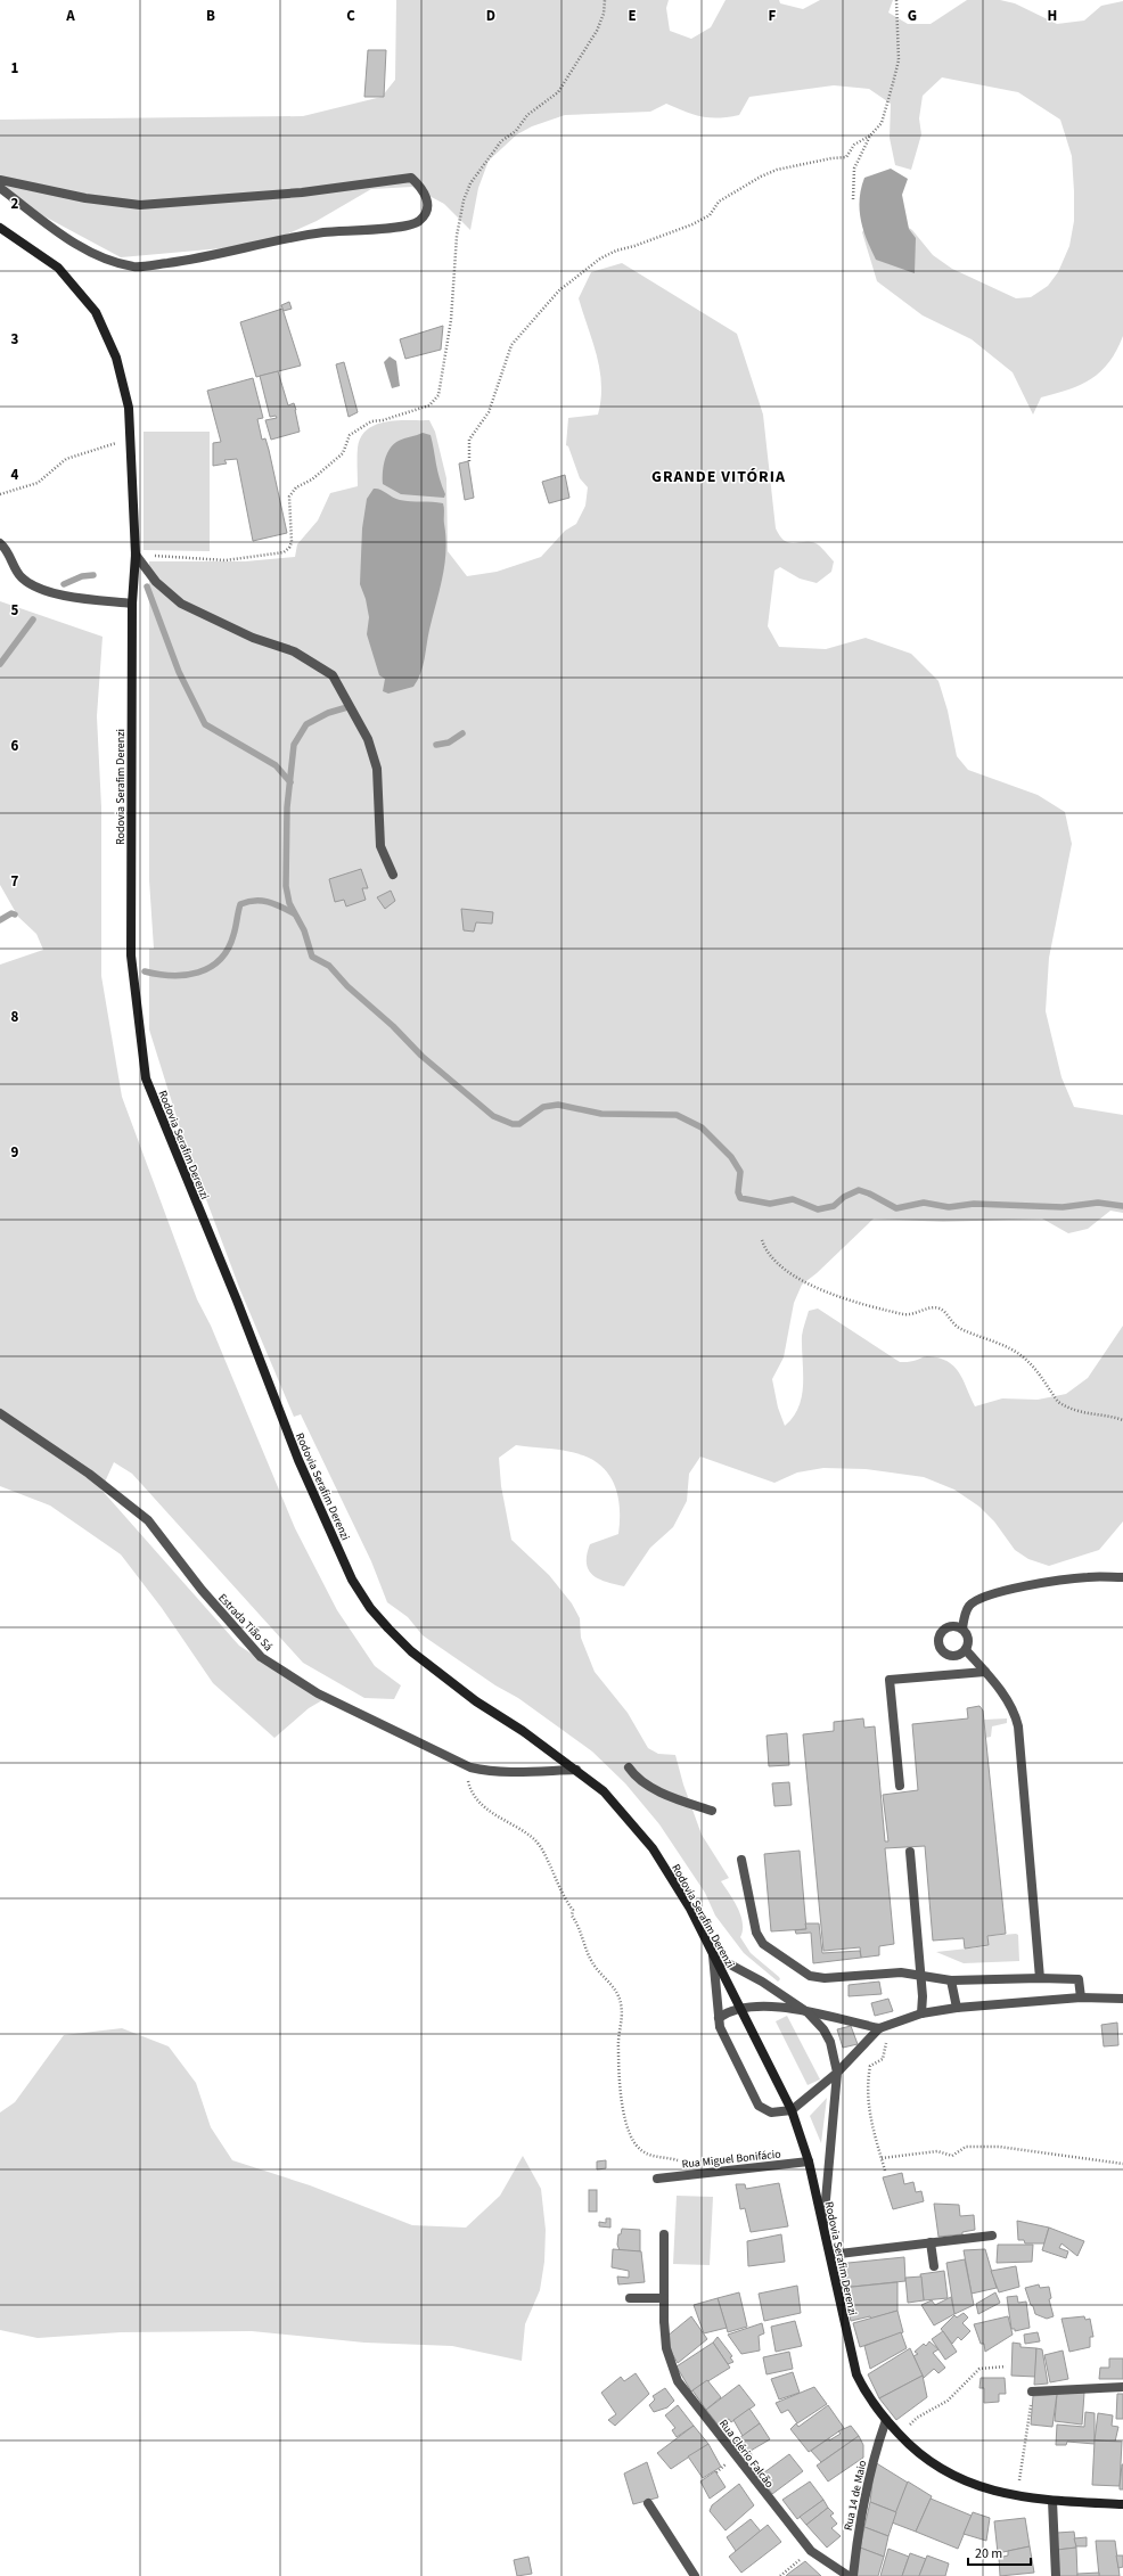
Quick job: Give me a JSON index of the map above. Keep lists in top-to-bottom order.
{
  "streets": {
    "main road": ["Rodovia Serafim Derenzi"],
    "street": [
      "Estrada Tião Sá",
      "Rua Miguel Bonifácio",
      "Rua Clério Falcão",
      "Rua 14 de Maio"
    ]
  },
  "crossings": [
    ["Rodovia Serafim Derenzi", "Estrada Tião Sá"],
    ["Rodovia Serafim Derenzi", "Rua Miguel Bonifácio"],
    ["Rodovia Serafim Derenzi", "Rua 14 de Maio"]
  ],
  "districts": ["GRANDE VITÓRIA"],
  "scale_bar": "20 m",
  "grid": {
    "columns": [
      "A",
      "B",
      "C",
      "D",
      "E",
      "F",
      "G",
      "H"
    ],
    "rows": [
      "1",
      "2",
      "3",
      "4",
      "5",
      "6",
      "7",
      "8",
      "9"
    ]
  }
}
